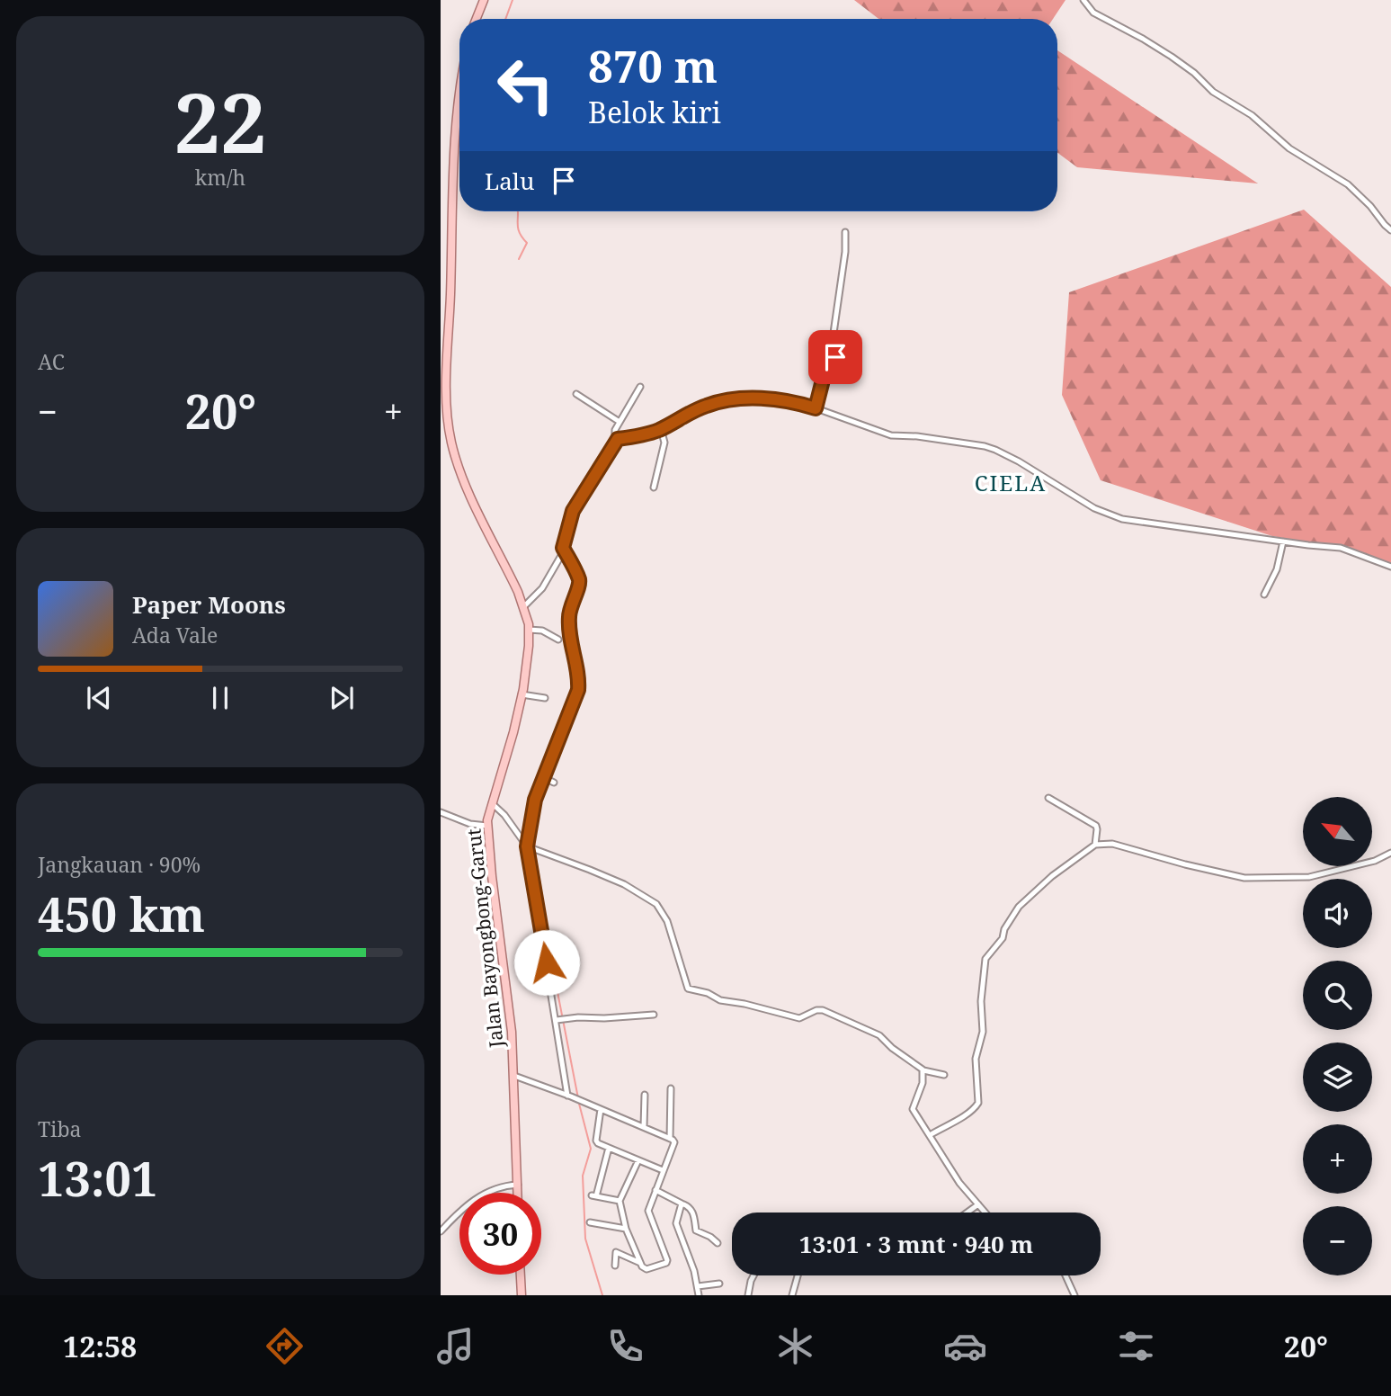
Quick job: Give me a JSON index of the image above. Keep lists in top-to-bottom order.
{
  "streets": {
    "main road": ["Jalan Bayongbong-Garut"]
  },
  "districts": ["CIELA"],
  "north": "top left",
  "page": {
    "tile": [
      ["22", "km/h"],
      "AC",
      ["Jangkauan · 90%", "450 km"],
      ["Tiba", "13:01"]
    ],
    "turn": ["870 m", "Belok kiri"],
    "then": "Lalu",
    "heat": ["−", "20°", "+"],
    "song": ["Paper Moons", "Ada Vale"],
    "map_buttons": ["+", "−"],
    "limit": "30",
    "trip": "13:01 · 3 mnt · 940 m",
    "tabs": ["12:58", "20°"]
  }
}
